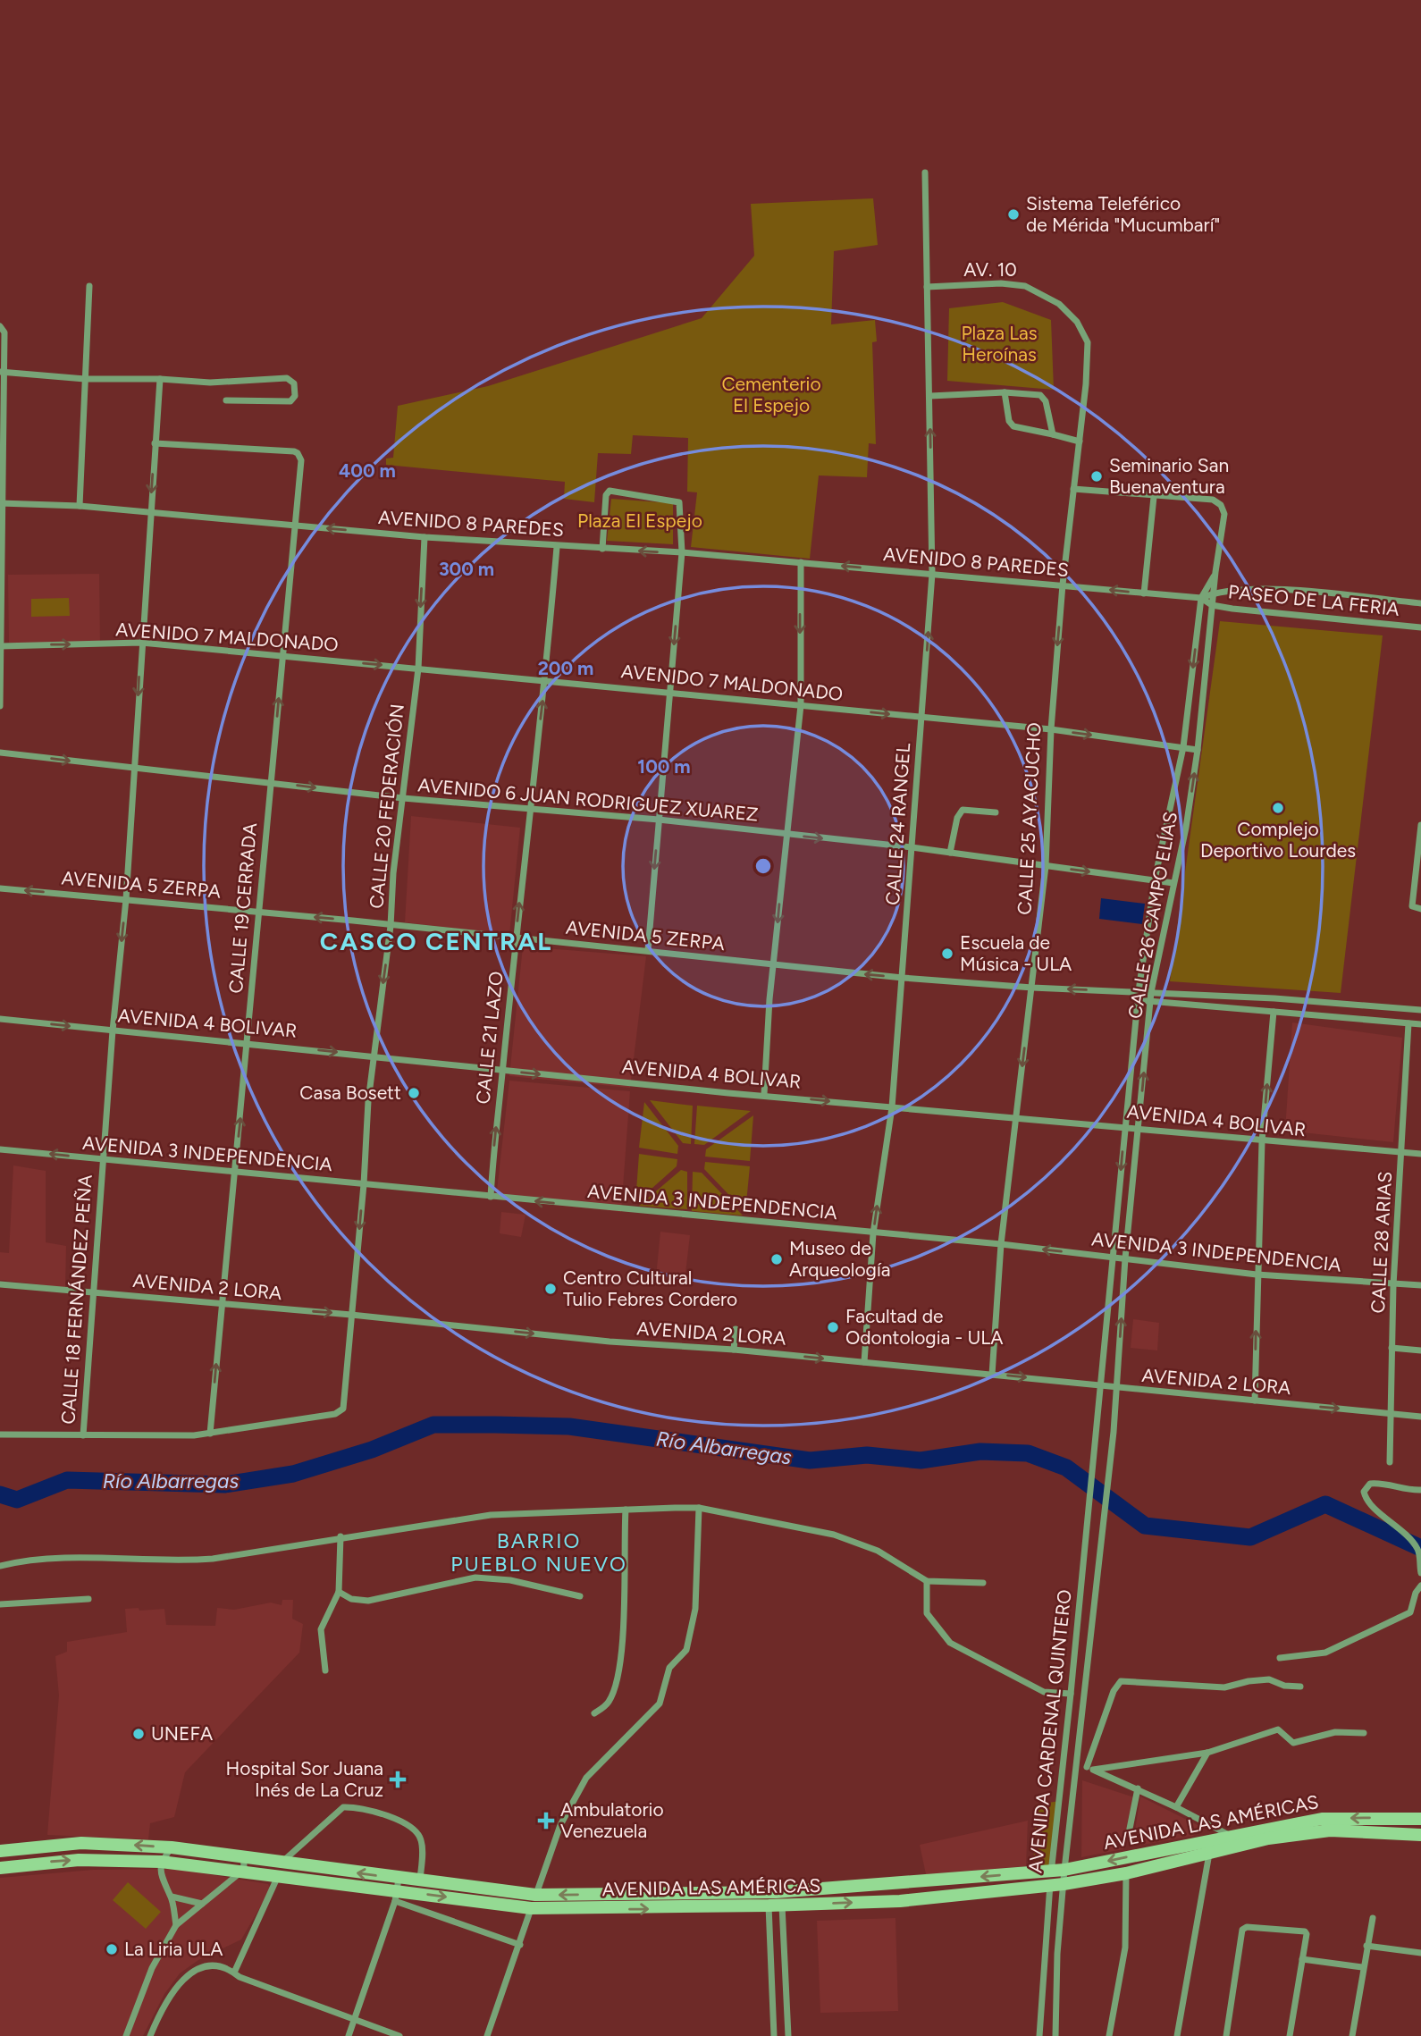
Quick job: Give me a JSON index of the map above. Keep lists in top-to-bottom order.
{
  "streets": {
    "street": [
      "AV. 10",
      "AVENIDO 8 PAREDES",
      "PASEO DE LA FERIA",
      "AVENIDO 7 MALDONADO",
      "AVENIDO 6 JUAN RODRIGUEZ XUAREZ",
      "CALLE 20 FEDERACIÓN",
      "CALLE 25 AYACUCHO",
      "CALLE 24 RANGEL",
      "AVENIDA 5 ZERPA",
      "CALLE 19 CERRADA",
      "CALLE 26 CAMPO ELÍAS",
      "AVENIDA 4 BOLIVAR",
      "CALLE 21 LAZO",
      "AVENIDA 3 INDEPENDENCIA",
      "CALLE 28 ARIAS",
      "AVENIDA 2 LORA",
      "CALLE 18 FERNÁNDEZ PEÑA",
      "AVENIDA CARDENAL QUINTERO",
      "AVENIDA LAS AMÉRICAS"
    ]
  },
  "crossings": [
    ["AV. 10", "CALLE 25 AYACUCHO"],
    ["AV. 10", "CALLE 24 RANGEL"],
    ["AVENIDO 8 PAREDES", "PASEO DE LA FERIA"],
    ["AVENIDO 8 PAREDES", "CALLE 20 FEDERACIÓN"],
    ["AVENIDO 8 PAREDES", "CALLE 25 AYACUCHO"],
    ["AVENIDO 8 PAREDES", "CALLE 24 RANGEL"],
    ["AVENIDO 8 PAREDES", "CALLE 19 CERRADA"],
    ["AVENIDO 8 PAREDES", "CALLE 26 CAMPO ELÍAS"],
    ["AVENIDO 8 PAREDES", "CALLE 21 LAZO"],
    ["AVENIDO 8 PAREDES", "CALLE 18 FERNÁNDEZ PEÑA"],
    ["PASEO DE LA FERIA", "CALLE 26 CAMPO ELÍAS"],
    ["AVENIDO 7 MALDONADO", "CALLE 20 FEDERACIÓN"],
    ["AVENIDO 7 MALDONADO", "CALLE 25 AYACUCHO"],
    ["AVENIDO 7 MALDONADO", "CALLE 24 RANGEL"],
    ["AVENIDO 7 MALDONADO", "CALLE 19 CERRADA"],
    ["AVENIDO 7 MALDONADO", "CALLE 26 CAMPO ELÍAS"],
    ["AVENIDO 7 MALDONADO", "CALLE 21 LAZO"],
    ["AVENIDO 7 MALDONADO", "CALLE 18 FERNÁNDEZ PEÑA"],
    ["AVENIDO 6 JUAN RODRIGUEZ XUAREZ", "CALLE 20 FEDERACIÓN"],
    ["AVENIDO 6 JUAN RODRIGUEZ XUAREZ", "CALLE 25 AYACUCHO"],
    ["AVENIDO 6 JUAN RODRIGUEZ XUAREZ", "CALLE 24 RANGEL"],
    ["AVENIDO 6 JUAN RODRIGUEZ XUAREZ", "CALLE 19 CERRADA"],
    ["AVENIDO 6 JUAN RODRIGUEZ XUAREZ", "CALLE 26 CAMPO ELÍAS"],
    ["AVENIDO 6 JUAN RODRIGUEZ XUAREZ", "CALLE 21 LAZO"],
    ["AVENIDO 6 JUAN RODRIGUEZ XUAREZ", "CALLE 18 FERNÁNDEZ PEÑA"],
    ["CALLE 20 FEDERACIÓN", "AVENIDA 5 ZERPA"],
    ["CALLE 20 FEDERACIÓN", "CALLE 19 CERRADA"],
    ["CALLE 20 FEDERACIÓN", "AVENIDA 4 BOLIVAR"],
    ["CALLE 20 FEDERACIÓN", "AVENIDA 3 INDEPENDENCIA"],
    ["CALLE 20 FEDERACIÓN", "AVENIDA 2 LORA"],
    ["CALLE 25 AYACUCHO", "AVENIDA 5 ZERPA"],
    ["CALLE 25 AYACUCHO", "AVENIDA 4 BOLIVAR"],
    ["CALLE 25 AYACUCHO", "AVENIDA 3 INDEPENDENCIA"],
    ["CALLE 25 AYACUCHO", "AVENIDA 2 LORA"],
    ["CALLE 24 RANGEL", "AVENIDA 5 ZERPA"],
    ["CALLE 24 RANGEL", "AVENIDA 4 BOLIVAR"],
    ["CALLE 24 RANGEL", "AVENIDA 3 INDEPENDENCIA"],
    ["CALLE 24 RANGEL", "AVENIDA 2 LORA"],
    ["AVENIDA 5 ZERPA", "CALLE 19 CERRADA"],
    ["AVENIDA 5 ZERPA", "CALLE 26 CAMPO ELÍAS"],
    ["AVENIDA 5 ZERPA", "CALLE 21 LAZO"],
    ["AVENIDA 5 ZERPA", "CALLE 18 FERNÁNDEZ PEÑA"],
    ["CALLE 19 CERRADA", "AVENIDA 4 BOLIVAR"],
    ["CALLE 19 CERRADA", "AVENIDA 3 INDEPENDENCIA"],
    ["CALLE 19 CERRADA", "AVENIDA 2 LORA"],
    ["CALLE 19 CERRADA", "CALLE 18 FERNÁNDEZ PEÑA"],
    ["CALLE 26 CAMPO ELÍAS", "AVENIDA 4 BOLIVAR"],
    ["CALLE 26 CAMPO ELÍAS", "AVENIDA 3 INDEPENDENCIA"],
    ["CALLE 26 CAMPO ELÍAS", "AVENIDA 2 LORA"],
    ["CALLE 26 CAMPO ELÍAS", "AVENIDA CARDENAL QUINTERO"],
    ["AVENIDA 4 BOLIVAR", "CALLE 21 LAZO"],
    ["AVENIDA 4 BOLIVAR", "CALLE 28 ARIAS"],
    ["AVENIDA 4 BOLIVAR", "CALLE 18 FERNÁNDEZ PEÑA"],
    ["CALLE 21 LAZO", "AVENIDA 3 INDEPENDENCIA"],
    ["AVENIDA 3 INDEPENDENCIA", "CALLE 28 ARIAS"],
    ["AVENIDA 3 INDEPENDENCIA", "CALLE 18 FERNÁNDEZ PEÑA"],
    ["CALLE 28 ARIAS", "AVENIDA 2 LORA"],
    ["AVENIDA 2 LORA", "CALLE 18 FERNÁNDEZ PEÑA"],
    ["AVENIDA CARDENAL QUINTERO", "AVENIDA LAS AMÉRICAS"]
  ],
  "one_way": [
    "AVENIDO 8 PAREDES",
    "AVENIDO 7 MALDONADO",
    "AVENIDO 6 JUAN RODRIGUEZ XUAREZ",
    "CALLE 20 FEDERACIÓN",
    "CALLE 24 RANGEL",
    "AVENIDA 4 BOLIVAR",
    "CALLE 21 LAZO",
    "AVENIDA 3 INDEPENDENCIA",
    "AVENIDA 2 LORA"
  ],
  "districts": ["CASCO CENTRAL", "BARRIO PUEBLO NUEVO"],
  "water": ["Río Albarregas"],
  "parks": ["Plaza Las Heroínas", "Cementerio El Espejo", "Plaza El Espejo"],
  "places": {
    "other": [
      "Sistema Teleférico de Mérida \"Mucumbarí\"",
      "Seminario San Buenaventura",
      "Complejo Deportivo Lourdes",
      "Escuela de Música - ULA",
      "Casa Bosett",
      "Museo de Arqueología",
      "Centro Cultural Tulio Febres Cordero",
      "Facultad de Odontologia - ULA",
      "UNEFA",
      "La Liria ULA"
    ],
    "health": ["Hospital Sor Juana Inés de La Cruz", "Ambulatorio Venezuela"]
  },
  "rings": [
    "400 m",
    "300 m",
    "200 m",
    "100 m"
  ]
}
